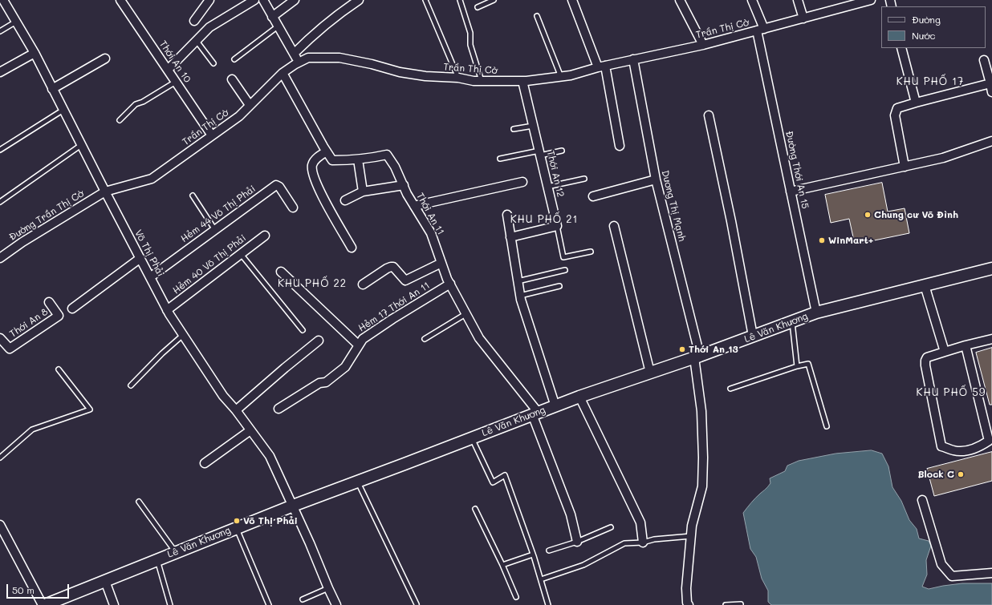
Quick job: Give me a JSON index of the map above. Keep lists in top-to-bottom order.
{
  "streets": {
    "main road": ["Lê Văn Khương"],
    "street": [
      "Trần Thị Cờ",
      "Thới An 10",
      "Đường Thới An 15",
      "Thới An 12",
      "Dương Thị Mạnh",
      "Hẻm 44 Võ Thị Phải",
      "Thới An 11",
      "Đường Trần Thị Cờ",
      "Võ Thị Phải",
      "Hẻm 40 Võ Thị Phải",
      "Hẻm 17 Thới An 11",
      "Thới An 8"
    ]
  },
  "crossings": [
    ["Trần Thị Cờ", "Thới An 10"],
    ["Trần Thị Cờ", "Đường Thới An 15"],
    ["Trần Thị Cờ", "Thới An 12"],
    ["Trần Thị Cờ", "Dương Thị Mạnh"],
    ["Trần Thị Cờ", "Thới An 11"],
    ["Trần Thị Cờ", "Đường Trần Thị Cờ"],
    ["Trần Thị Cờ", "Võ Thị Phải"],
    ["Đường Thới An 15", "Lê Văn Khương"],
    ["Dương Thị Mạnh", "Lê Văn Khương"],
    ["Hẻm 44 Võ Thị Phải", "Võ Thị Phải"],
    ["Thới An 11", "Hẻm 17 Thới An 11"],
    ["Thới An 11", "Lê Văn Khương"],
    ["Đường Trần Thị Cờ", "Võ Thị Phải"],
    ["Võ Thị Phải", "Hẻm 40 Võ Thị Phải"],
    ["Võ Thị Phải", "Lê Văn Khương"]
  ],
  "districts": [
    "KHU PHỐ 17",
    "KHU PHỐ 21",
    "KHU PHỐ 22",
    "KHU PHỐ 59"
  ],
  "places": [
    "Chung cư Võ Đình",
    "WinMart+",
    "Thới An 13",
    "Block C",
    "Võ Thị Phải"
  ],
  "legend": ["Đường", "Nước"],
  "scale_bar": "50 m"
}
